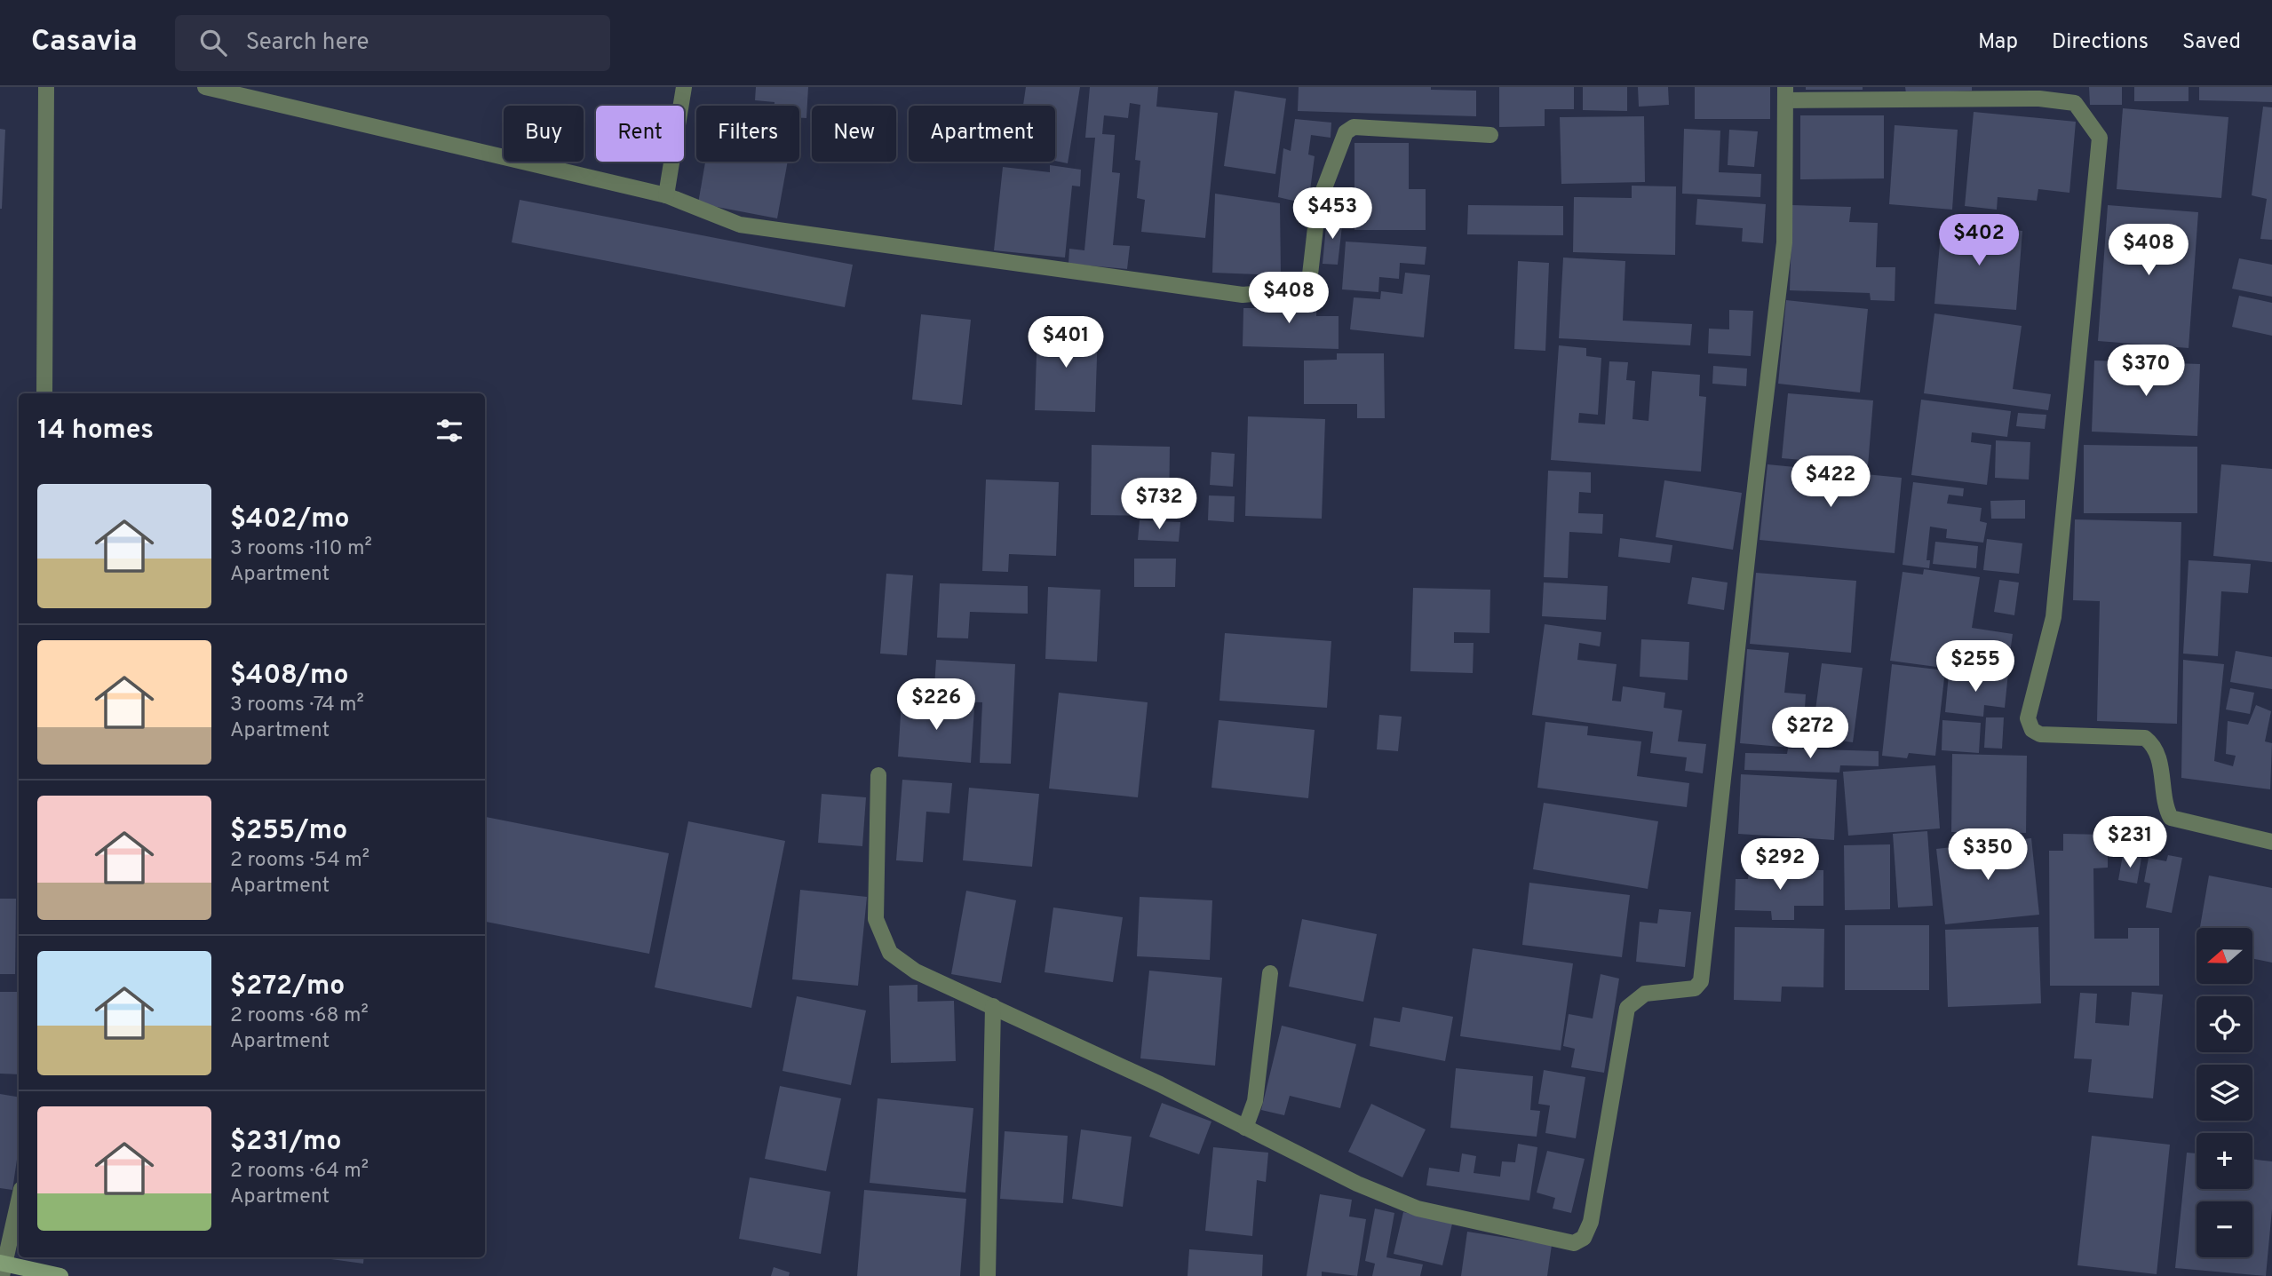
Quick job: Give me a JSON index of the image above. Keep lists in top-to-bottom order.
{
  "north": "left",
  "page": {
    "header": "Casavia",
    "search": "Search here",
    "nav": ["Map", "Directions", "Saved"],
    "chip": [
      "Buy",
      "Rent",
      "Filters",
      "New",
      "Apartment"
    ],
    "price": [
      "$453",
      "$402",
      "$408",
      "$408",
      "$401",
      "$370",
      "$422",
      "$732",
      "$255",
      "$226",
      "$272",
      "$231",
      "$350",
      "$292"
    ],
    "heading": "14 homes",
    "list": [
      {
        "name": "$402/mo",
        "note": "3 rooms · 110 m² · Apartment"
      },
      {
        "name": "$408/mo",
        "note": "3 rooms · 74 m² · Apartment"
      },
      {
        "name": "$255/mo",
        "note": "2 rooms · 54 m² · Apartment"
      },
      {
        "name": "$272/mo",
        "note": "2 rooms · 68 m² · Apartment"
      },
      {
        "name": "$231/mo",
        "note": "2 rooms · 64 m² · Apartment"
      }
    ],
    "map_buttons": ["+", "−"]
  }
}
